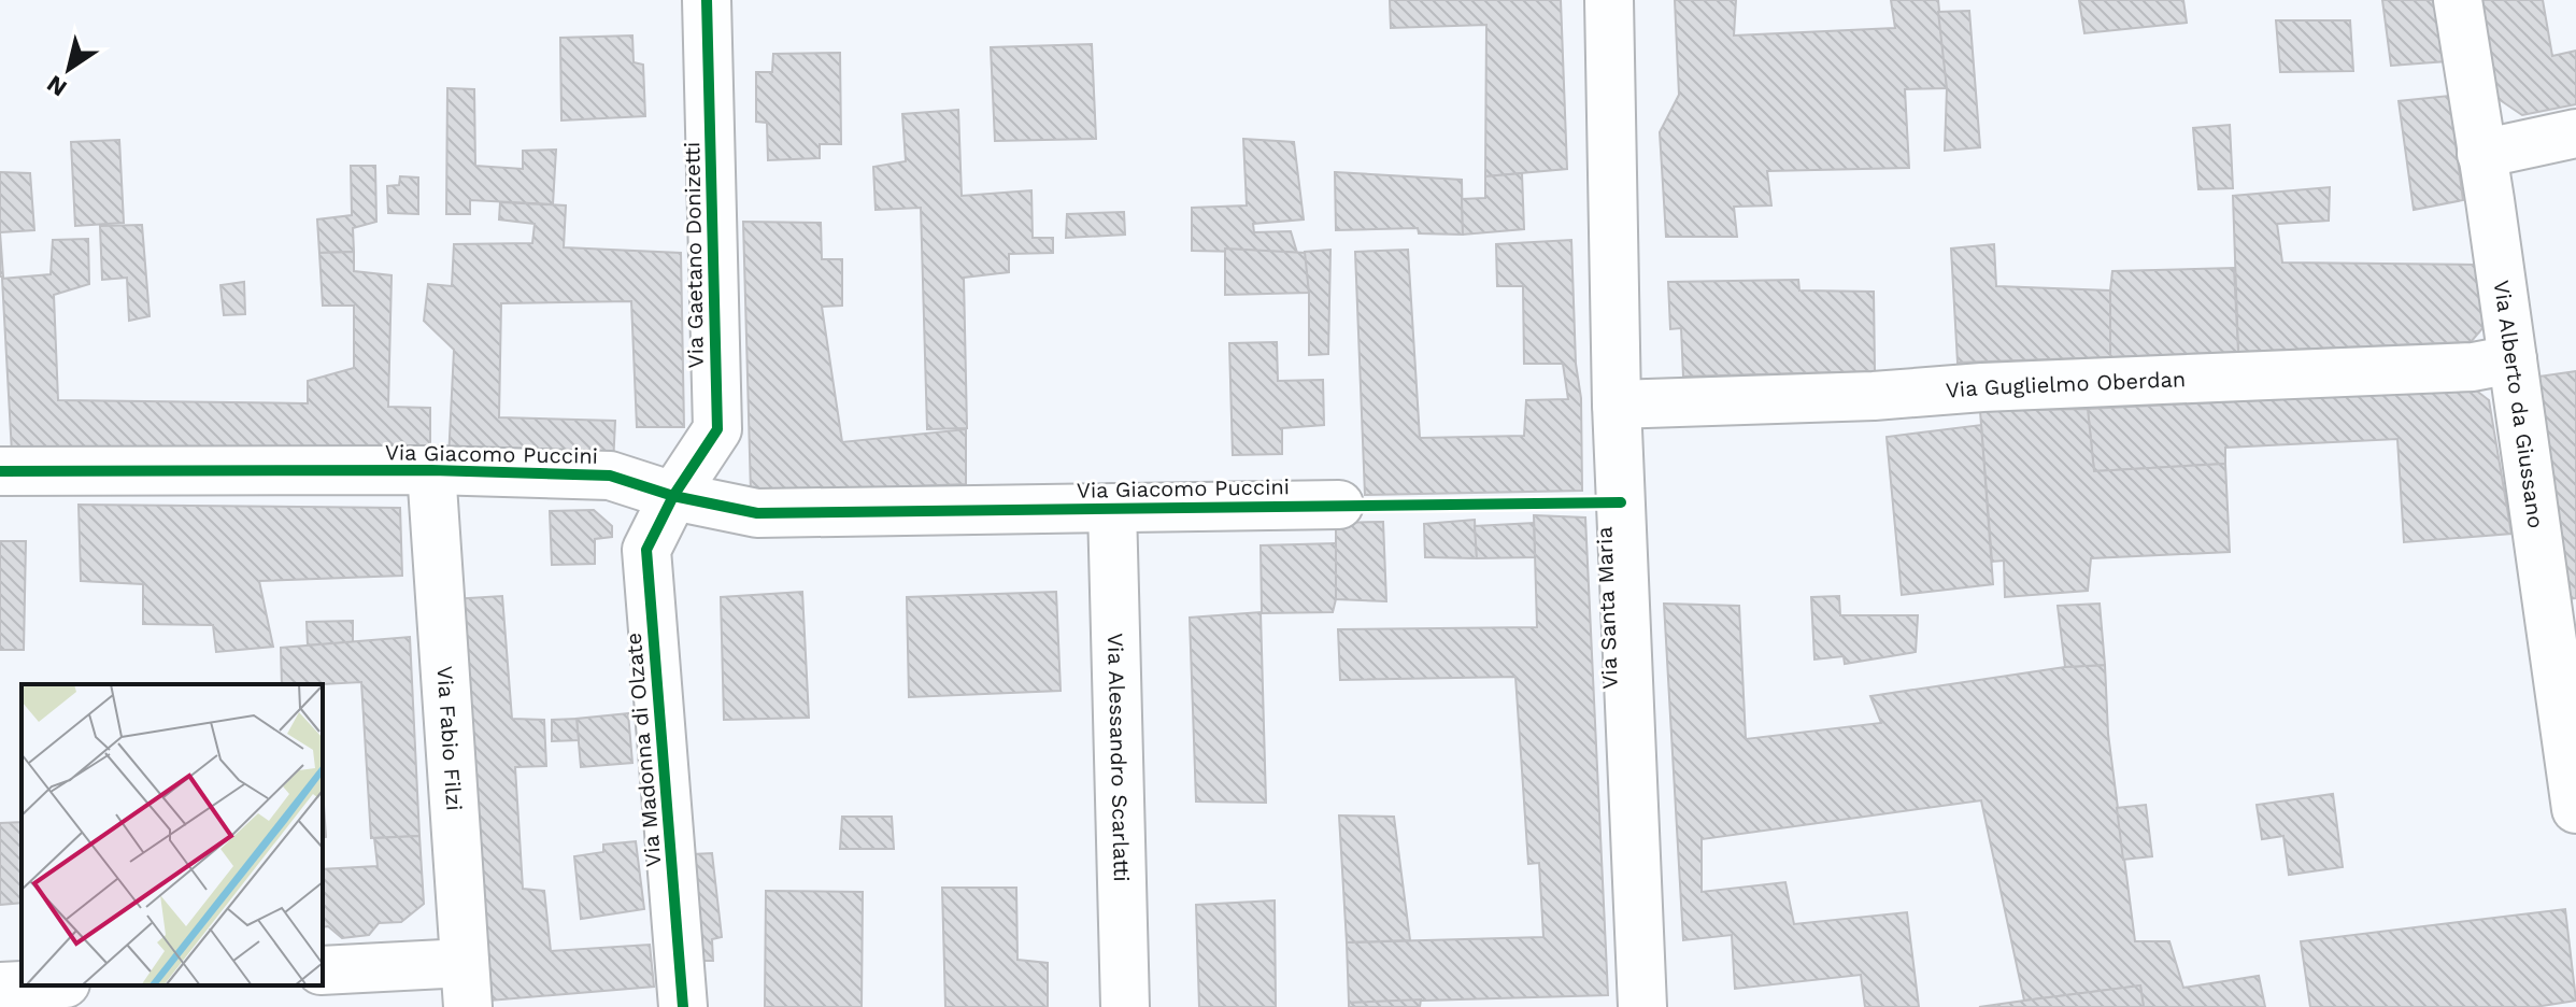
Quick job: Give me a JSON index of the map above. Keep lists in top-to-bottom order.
{
  "streets": {
    "street": [
      "Via Gaetano Donizetti",
      "Via Guglielmo Oberdan",
      "Via Alberto da Giussano",
      "Via Giacomo Puccini",
      "Via Santa Maria",
      "Via Fabio Filzi",
      "Via Madonna di Olzate",
      "Via Alessandro Scarlatti"
    ]
  },
  "crossings": [
    ["Via Gaetano Donizetti", "Via Giacomo Puccini"],
    ["Via Gaetano Donizetti", "Via Madonna di Olzate"],
    ["Via Guglielmo Oberdan", "Via Alberto da Giussano"],
    ["Via Guglielmo Oberdan", "Via Santa Maria"],
    ["Via Giacomo Puccini", "Via Fabio Filzi"],
    ["Via Giacomo Puccini", "Via Madonna di Olzate"],
    ["Via Giacomo Puccini", "Via Alessandro Scarlatti"]
  ],
  "north": "bottom left"
}
